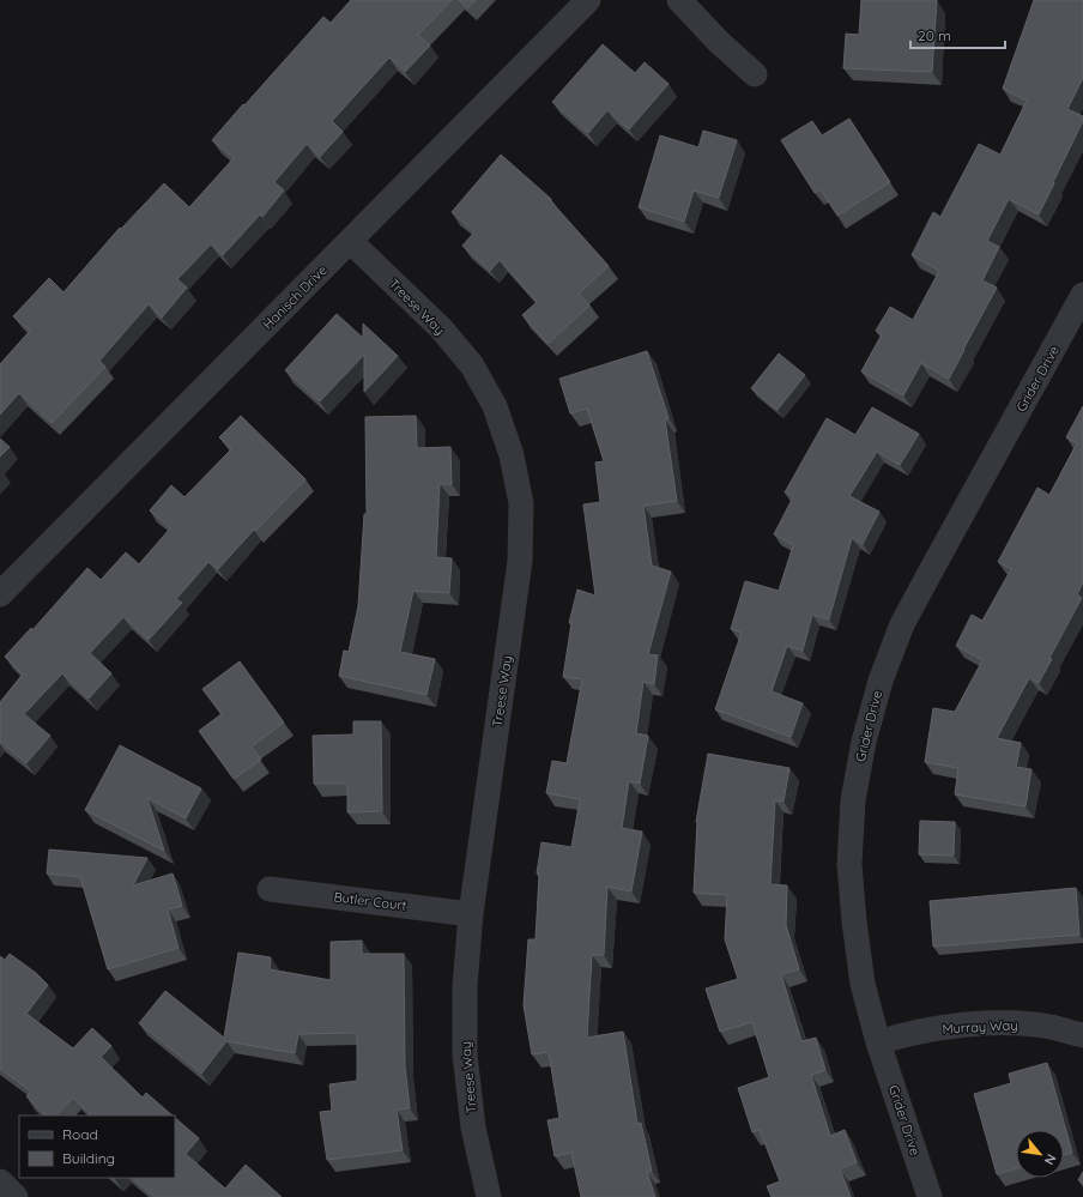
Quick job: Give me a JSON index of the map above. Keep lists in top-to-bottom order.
{
  "streets": {
    "street": [
      "Hanisch Drive",
      "Treese Way",
      "Grider Drive",
      "Butler Court",
      "Murray Way"
    ]
  },
  "crossings": [
    ["Hanisch Drive", "Treese Way"],
    ["Treese Way", "Butler Court"],
    ["Grider Drive", "Murray Way"]
  ],
  "legend": ["Road", "Building"],
  "scale_bar": "20 m",
  "north": "bottom right"
}
